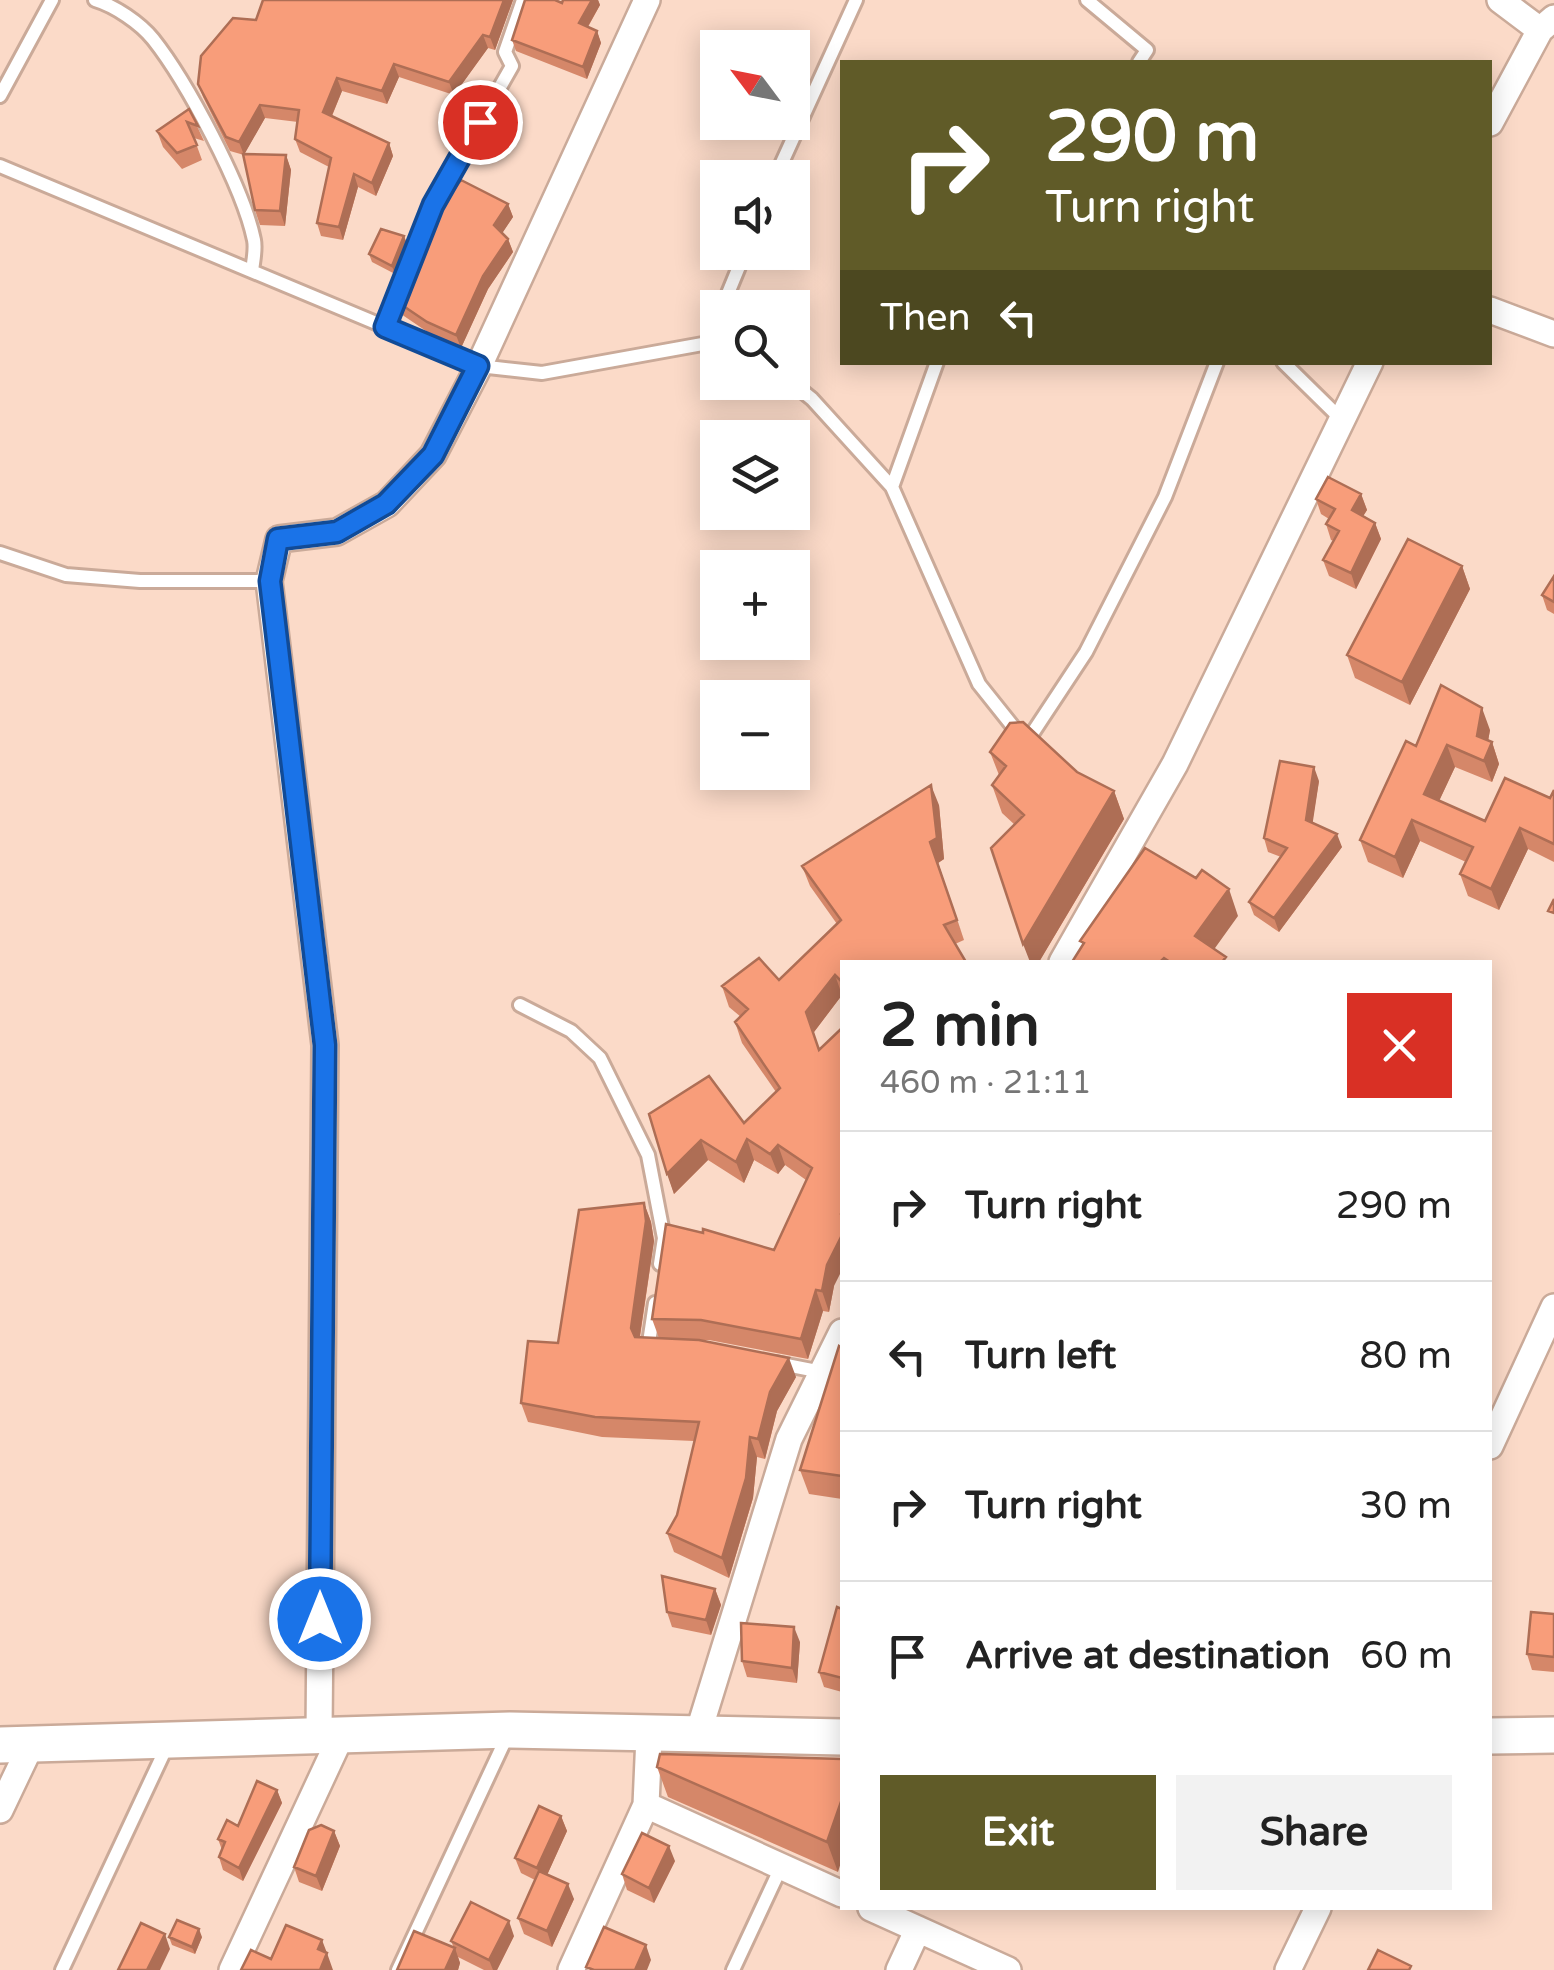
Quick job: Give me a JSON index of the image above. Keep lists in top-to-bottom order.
{
  "north": "top left",
  "page": {
    "map_buttons": ["+", "−"],
    "turn": ["290 m", "Turn right"],
    "then": "Then",
    "heading": ["2 min", "460 m · 21:11"],
    "list": [
      {
        "name": "Turn right",
        "value": "290 m"
      },
      {
        "name": "Turn left",
        "value": "80 m"
      },
      {
        "name": "Turn right",
        "value": "30 m"
      },
      {
        "name": "Arrive at destination",
        "value": "60 m"
      }
    ],
    "buttons": ["Exit", "Share"]
  }
}
